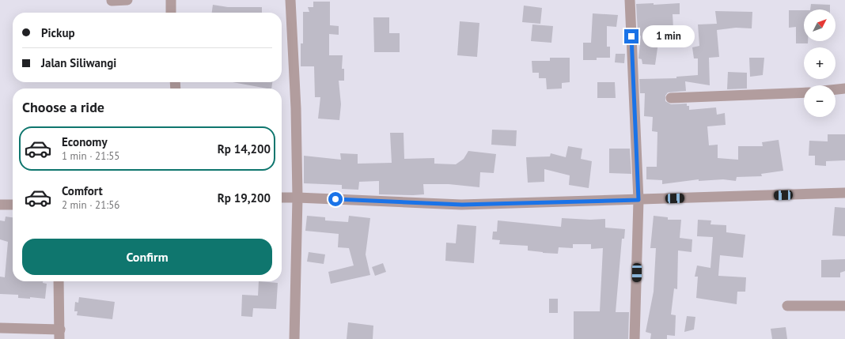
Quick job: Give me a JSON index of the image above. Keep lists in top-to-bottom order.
{
  "north": "top right",
  "page": {
    "map_buttons": ["+", "−"],
    "banner": ["Pickup", "Jalan Siliwangi"],
    "bubble": "1 min",
    "heading": "Choose a ride",
    "list": [
      {
        "name": "Economy",
        "note": "1 min · 21:55",
        "value": "Rp 14,200"
      },
      {
        "name": "Comfort",
        "note": "2 min · 21:56",
        "value": "Rp 19,200"
      }
    ],
    "buttons": "Confirm"
  }
}
